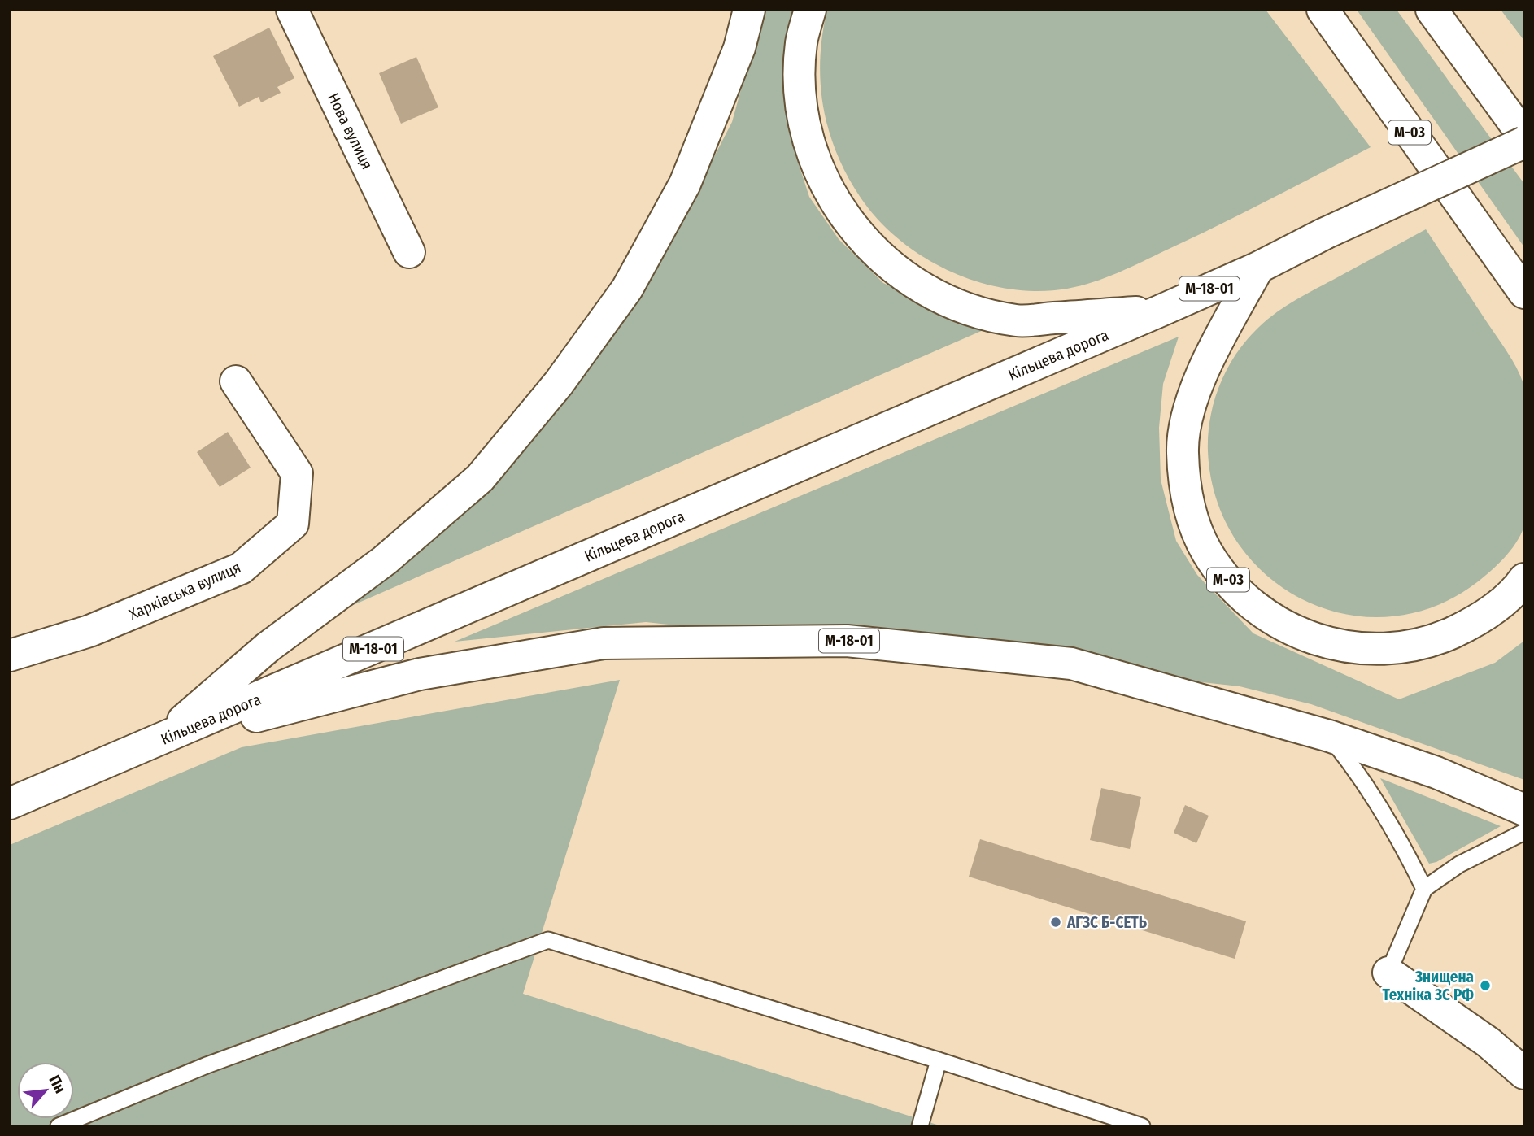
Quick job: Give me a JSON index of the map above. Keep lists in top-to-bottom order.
{
  "streets": {
    "main road": [
      "Нова вулиця",
      "М-03",
      "М-18-01",
      "Кільцева дорога",
      "Харківська вулиця"
    ]
  },
  "crossings": [
    ["М-03", "Кільцева дорога"],
    ["М-18-01", "Кільцева дорога"]
  ],
  "places": ["АГЗС Б-СЕТЬ", "Знищена Техніка ЗС РФ"],
  "north": "top right"
}
